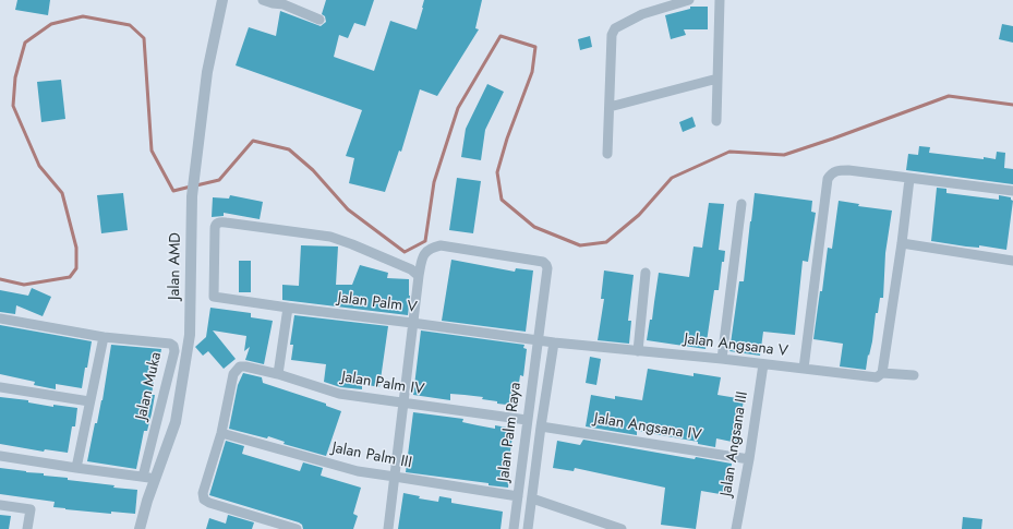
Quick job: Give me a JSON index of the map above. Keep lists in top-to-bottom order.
{
  "streets": {
    "street": [
      "Jalan AMD",
      "Jalan Palm V",
      "Jalan Angsana V",
      "Jalan Palm IV",
      "Jalan Muka",
      "Jalan Angsana IV",
      "Jalan Palm Raya",
      "Jalan Angsana III",
      "Jalan Palm III"
    ]
  },
  "crossings": [
    ["Jalan Palm V", "Jalan Angsana V"],
    ["Jalan Palm V", "Jalan Palm Raya"],
    ["Jalan Angsana V", "Jalan Angsana III"],
    ["Jalan Palm IV", "Jalan Palm Raya"],
    ["Jalan Palm IV", "Jalan Palm III"],
    ["Jalan Angsana IV", "Jalan Angsana III"],
    ["Jalan Palm Raya", "Jalan Palm III"]
  ]
}
